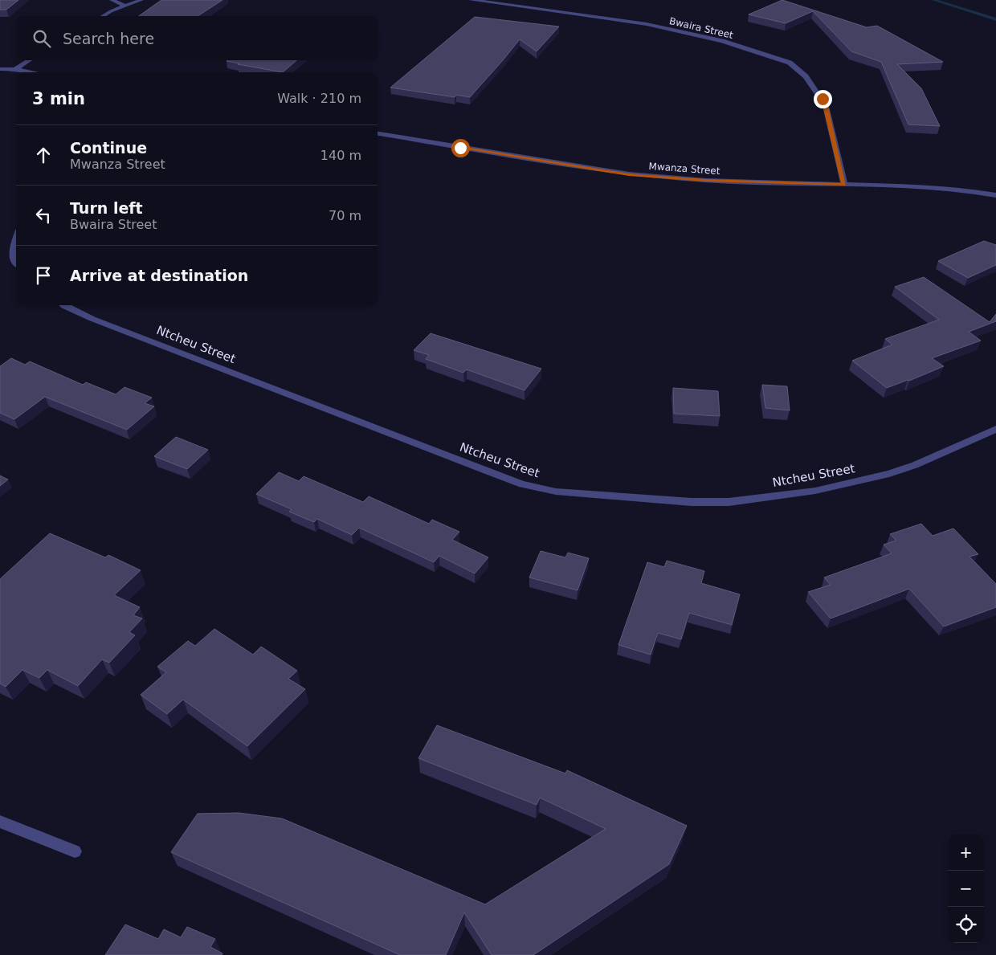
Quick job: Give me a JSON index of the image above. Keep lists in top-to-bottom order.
{
  "streets": {
    "street": ["Bwaira Street", "Mwanza Street", "Ntcheu Street"]
  },
  "crossings": [
    ["Bwaira Street", "Mwanza Street"]
  ],
  "page": {
    "search": "Search here",
    "heading": ["3 min", "Walk · 210 m"],
    "list": [
      ["Continue", "Mwanza Street", "140 m"],
      ["Turn left", "Bwaira Street", "70 m"],
      "Arrive at destination"
    ],
    "map_buttons": ["+", "−"]
  }
}
